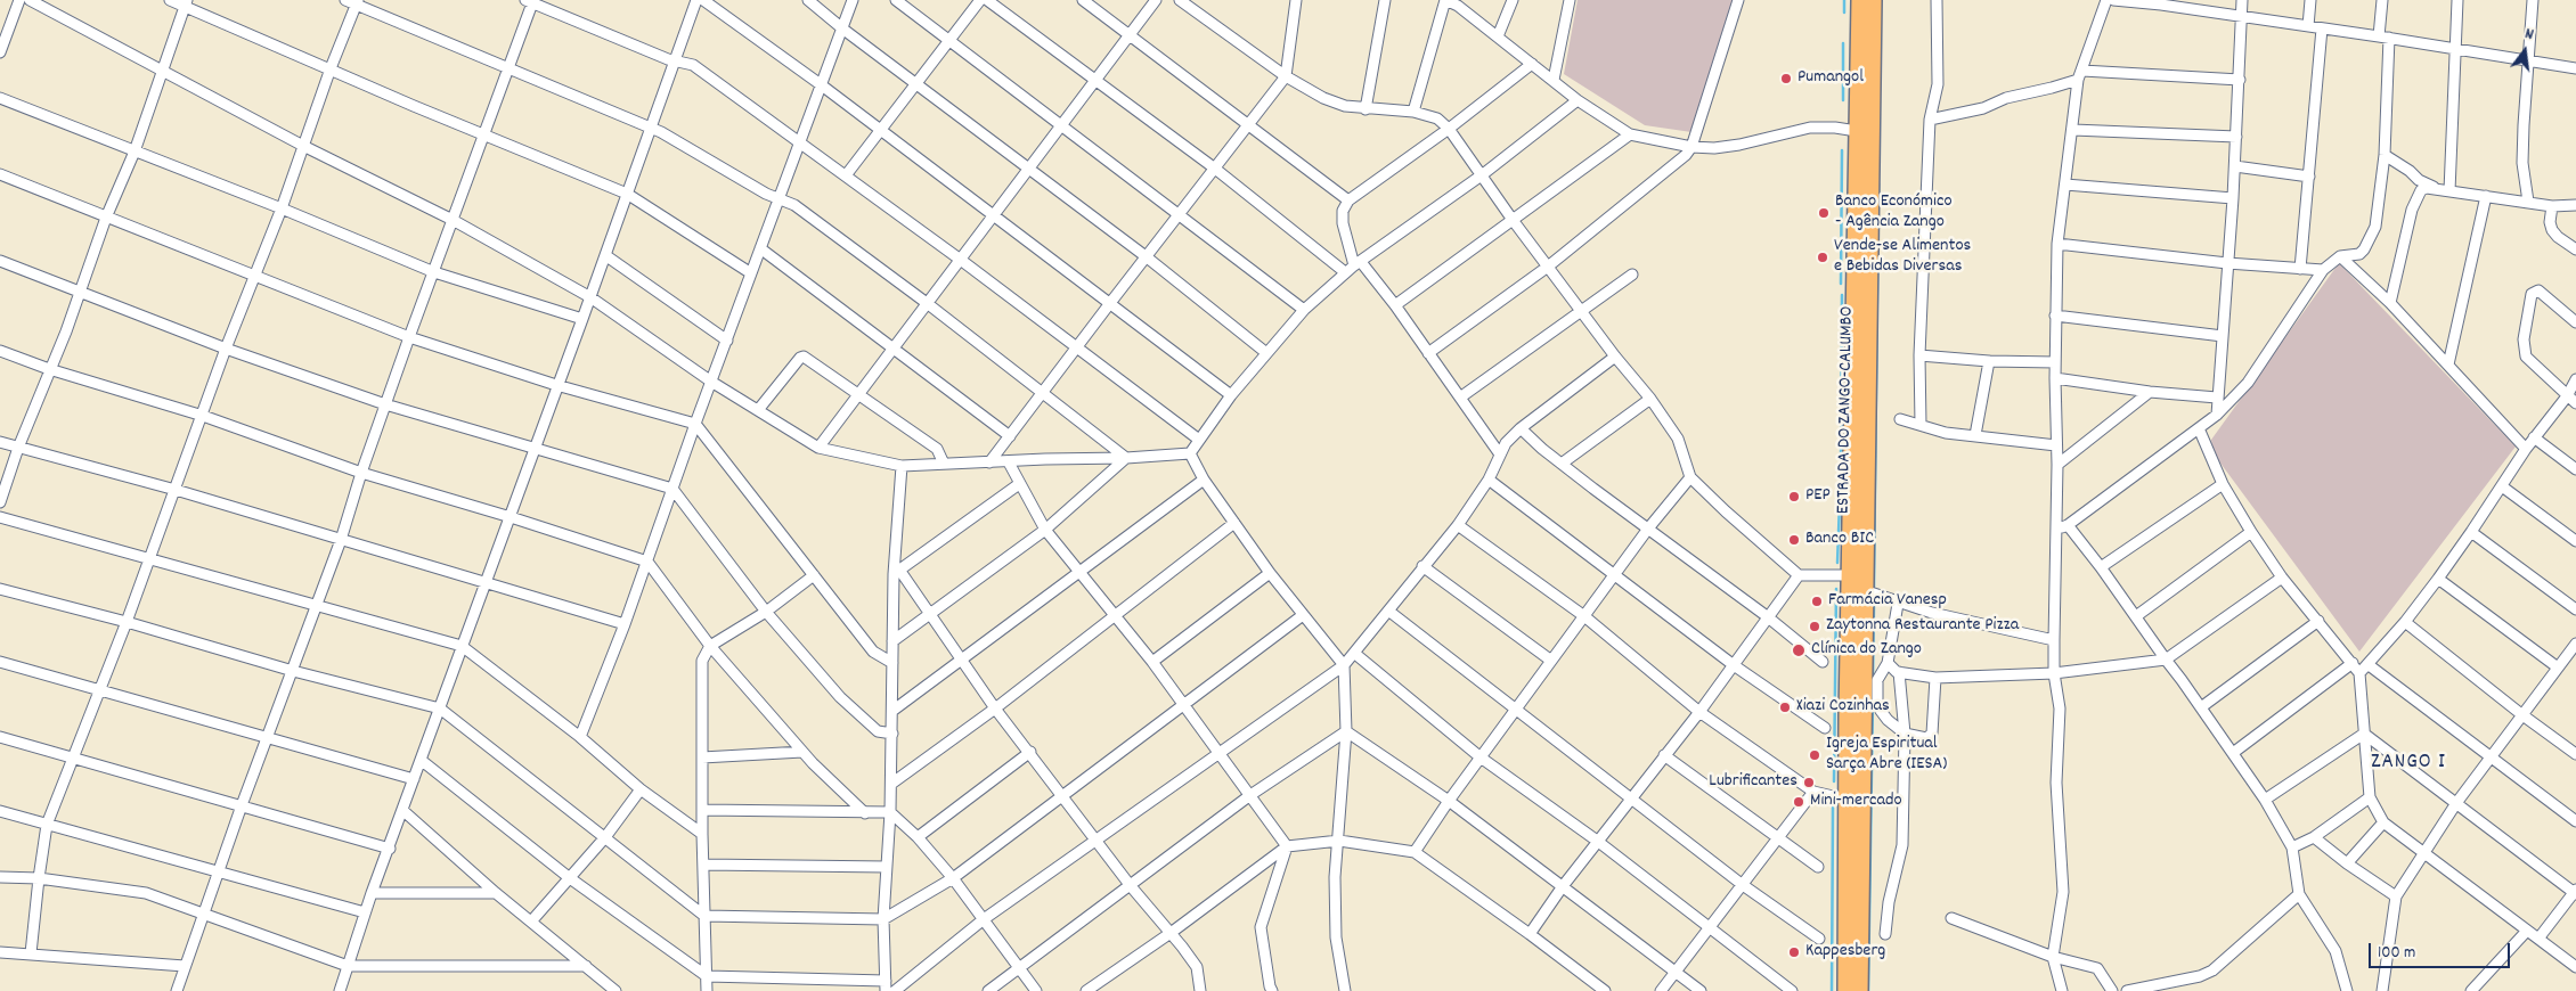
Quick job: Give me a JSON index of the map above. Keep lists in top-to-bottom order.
{
  "streets": {
    "main road": ["ESTRADA DO ZANGO-CALUMBO"]
  },
  "districts": ["ZANGO I"],
  "places": [
    "Pumangol",
    "Banco Económico - Agência Zango",
    "Vende-se Alimentos e Bebidas Diversas",
    "PEP",
    "Banco BIC",
    "Farmácia Vanesp",
    "Zaytonna Restaurante Pizza",
    "Clínica do Zango",
    "Xiazi Cozinhas",
    "Igreja Espiritual Sarça Abre (IESA)",
    "Lubrificantes",
    "Mini-mercado",
    "Kappesberg"
  ],
  "scale_bar": "100 m",
  "north": "top"
}
